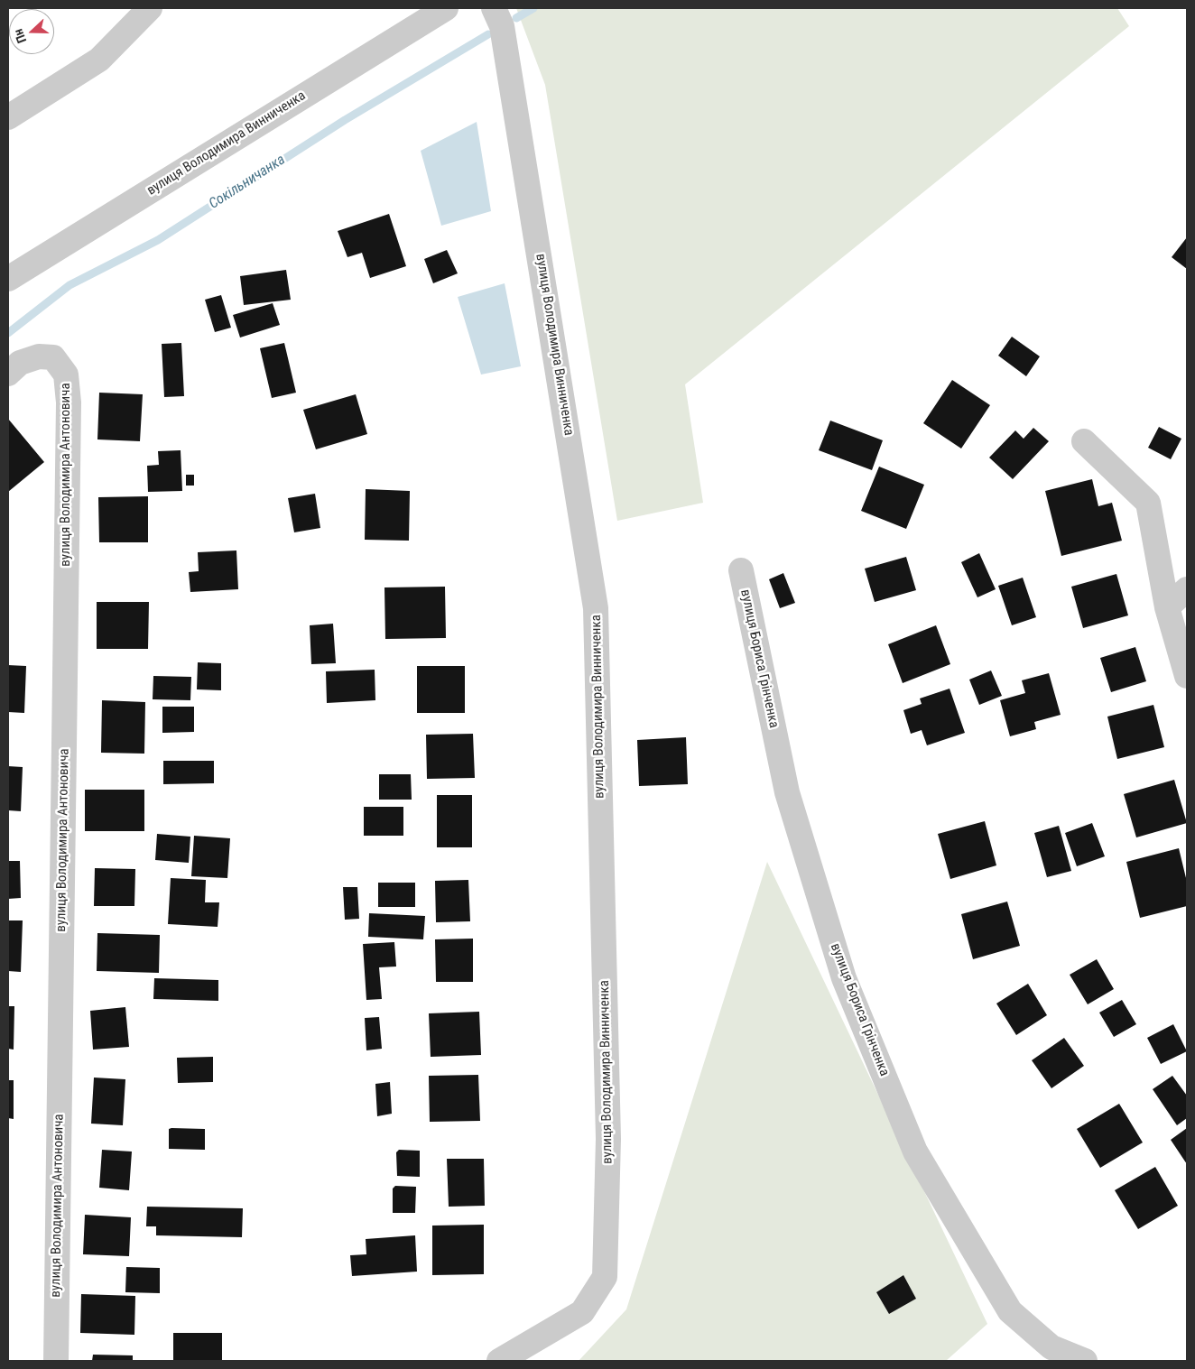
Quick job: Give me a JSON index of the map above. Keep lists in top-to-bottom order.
{
  "streets": {
    "street": ["вулиця Володимира Винниченка", "вулиця Володимира Антоновича", "вулиця Бориса Грінченка"]
  },
  "water": ["Сокільничанка"],
  "north": "left"
}
